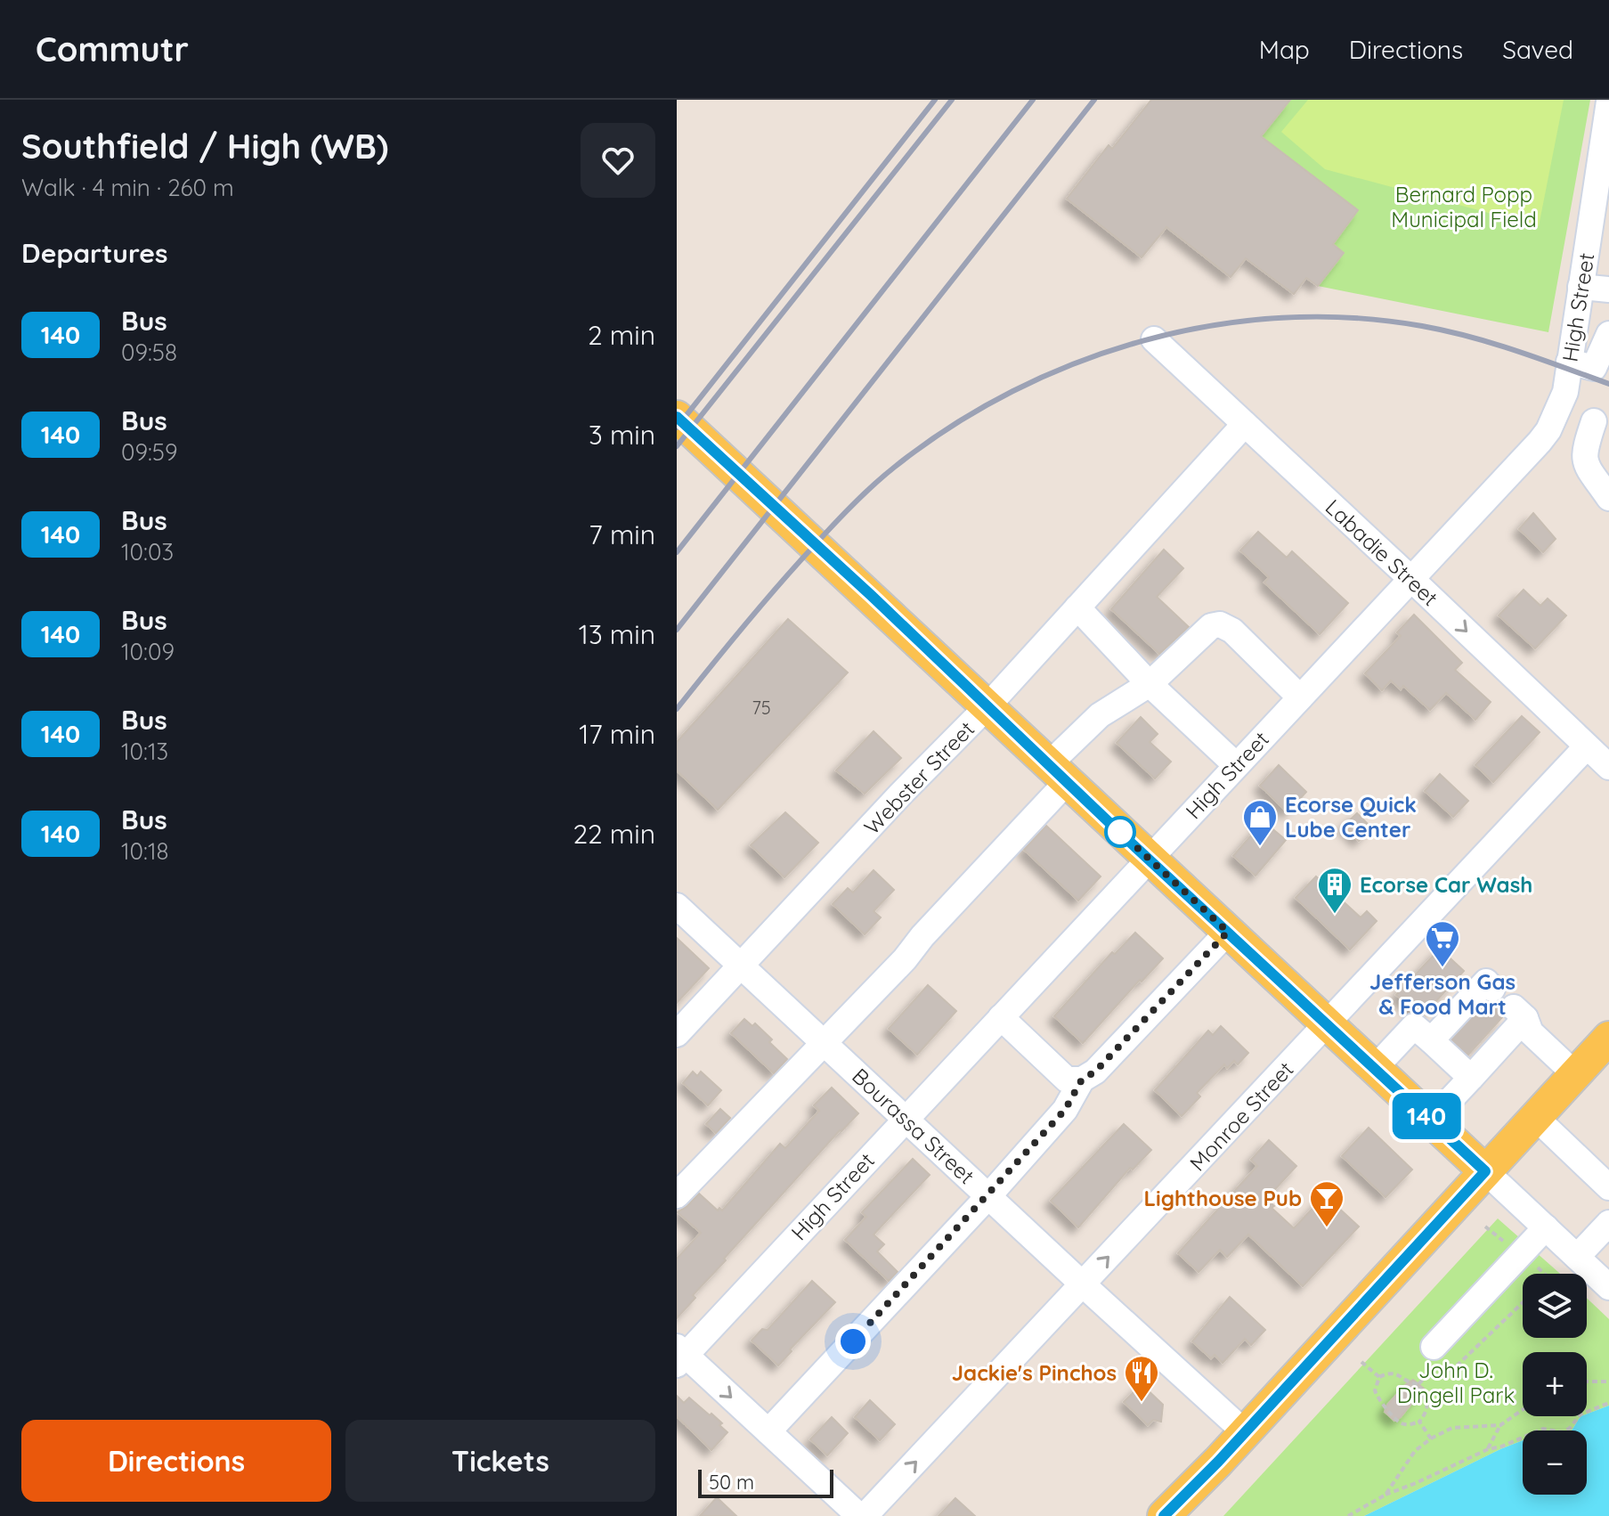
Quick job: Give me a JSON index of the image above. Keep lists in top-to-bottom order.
{
  "streets": {
    "street": [
      "High Street",
      "Labadie Street",
      "Webster Street",
      "Monroe Street",
      "Bourassa Street"
    ]
  },
  "crossings": [
    ["High Street", "Labadie Street"],
    ["High Street", "Bourassa Street"],
    ["Labadie Street", "Webster Street"],
    ["Labadie Street", "Monroe Street"],
    ["Webster Street", "Bourassa Street"],
    ["Monroe Street", "Bourassa Street"]
  ],
  "one_way": ["Labadie Street"],
  "parks": ["Bernard Popp Municipal Field", "John D. Dingell Park"],
  "places": {
    "shop": ["Ecorse Quick Lube Center"],
    "building": ["Ecorse Car Wash"],
    "supermarket": ["Jefferson Gas & Food Mart"],
    "bar": ["Lighthouse Pub"],
    "restaurant": ["Jackie's Pinchos"]
  },
  "lines": ["bus line 140"],
  "house_numbers": ["75"],
  "scale_bar": "50 m",
  "page": {
    "header": "Commutr",
    "nav": ["Map", "Directions", "Saved"],
    "heading": [
      ["Southfield / High (WB)", "Walk · 4 min · 260 m"],
      "Departures"
    ],
    "on_map": "140",
    "list": [
      {
        "mark": "140",
        "name": "Bus",
        "note": "09:58",
        "value": "2 min"
      },
      {
        "mark": "140",
        "name": "Bus",
        "note": "09:59",
        "value": "3 min"
      },
      {
        "mark": "140",
        "name": "Bus",
        "note": "10:03",
        "value": "7 min"
      },
      {
        "mark": "140",
        "name": "Bus",
        "note": "10:09",
        "value": "13 min"
      },
      {
        "mark": "140",
        "name": "Bus",
        "note": "10:13",
        "value": "17 min"
      },
      {
        "mark": "140",
        "name": "Bus",
        "note": "10:18",
        "value": "22 min"
      }
    ],
    "map_buttons": ["+", "−"],
    "buttons": ["Directions", "Tickets"],
    "scale": "50 m"
  }
}
